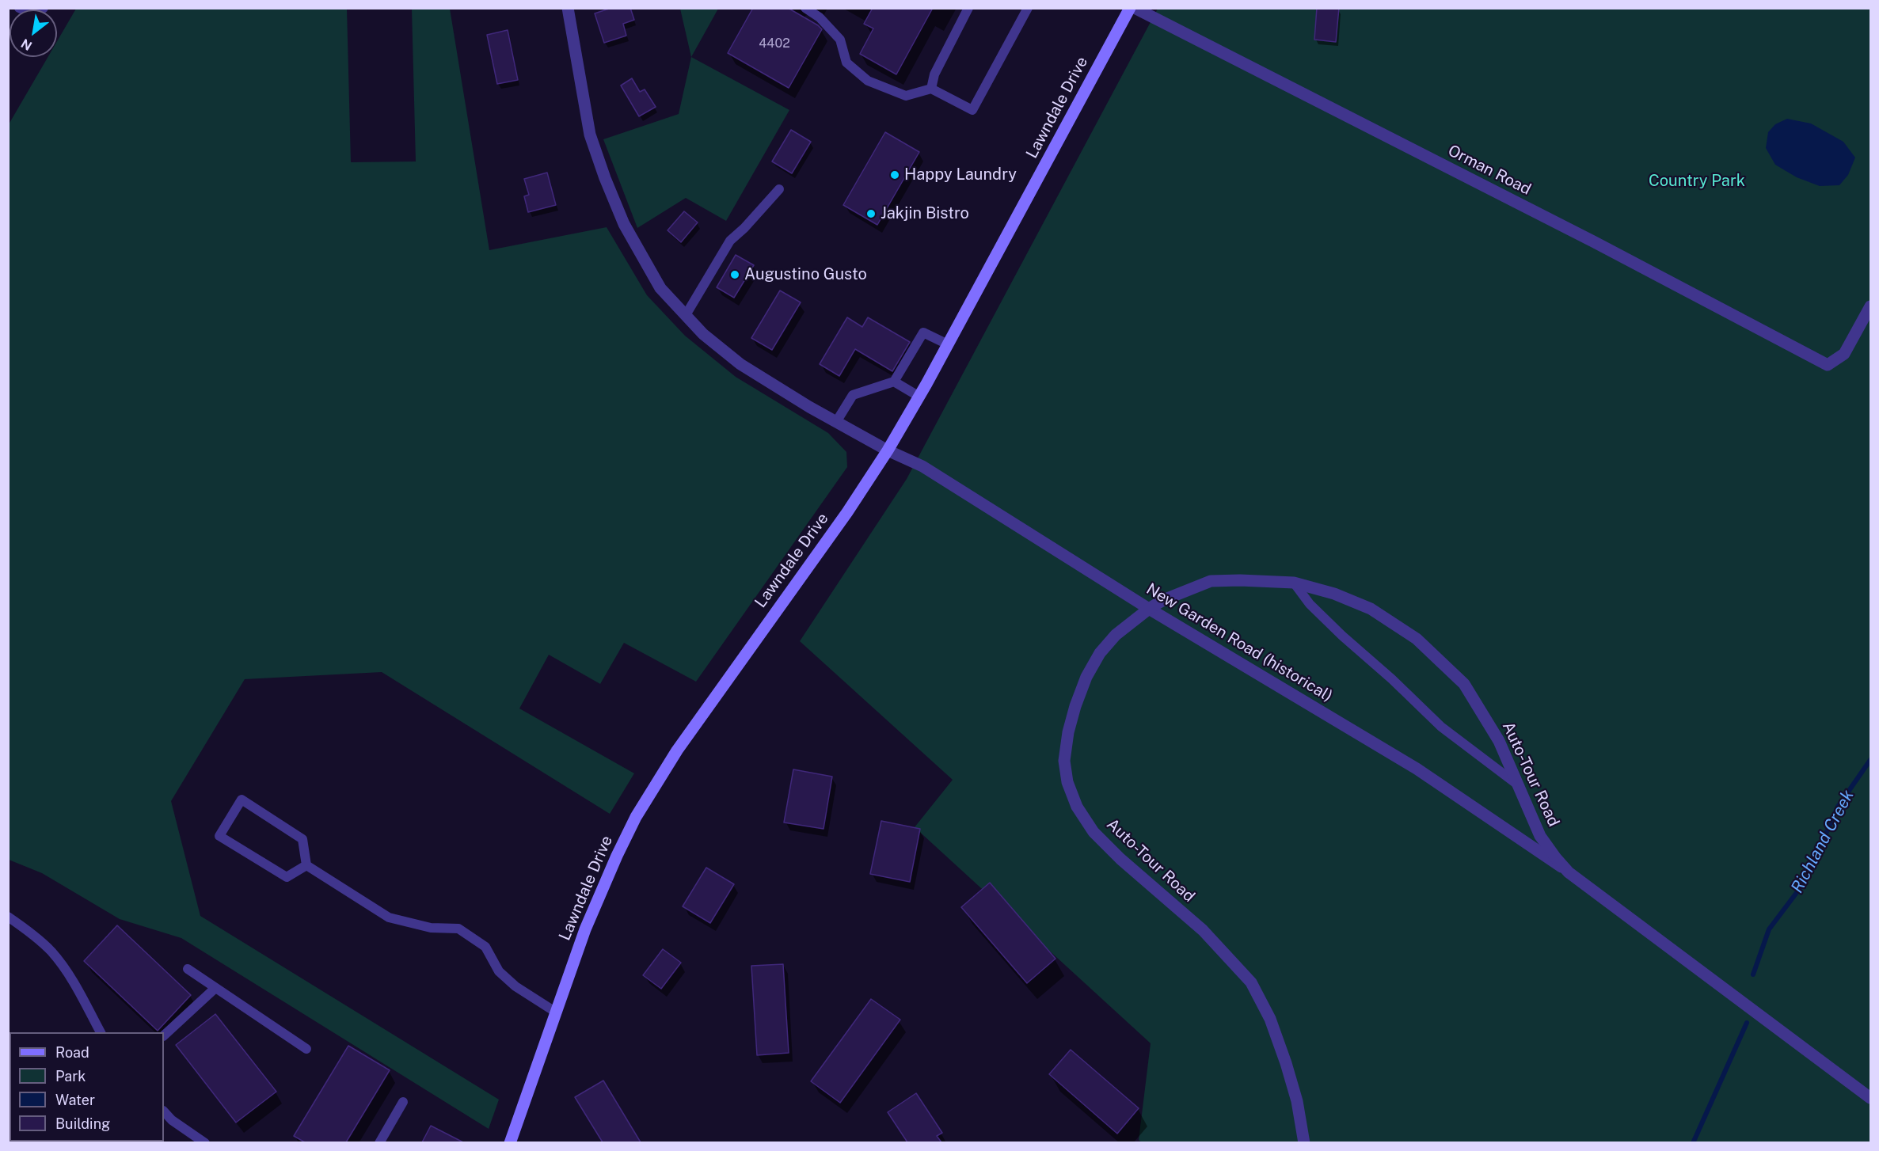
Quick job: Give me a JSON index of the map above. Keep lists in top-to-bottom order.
{
  "streets": {
    "main road": ["Lawndale Drive"],
    "street": ["Orman Road", "New Garden Road (historical)", "Auto-Tour Road"]
  },
  "crossings": [
    ["Lawndale Drive", "New Garden Road (historical)"],
    ["New Garden Road (historical)", "Auto-Tour Road"]
  ],
  "water": ["Richland Creek"],
  "parks": ["Country Park"],
  "places": ["Happy Laundry", "Jakjin Bistro", "Augustino Gusto"],
  "house_numbers": ["4402"],
  "legend": [
    "Road",
    "Park",
    "Water",
    "Building"
  ],
  "north": "bottom left"
}
